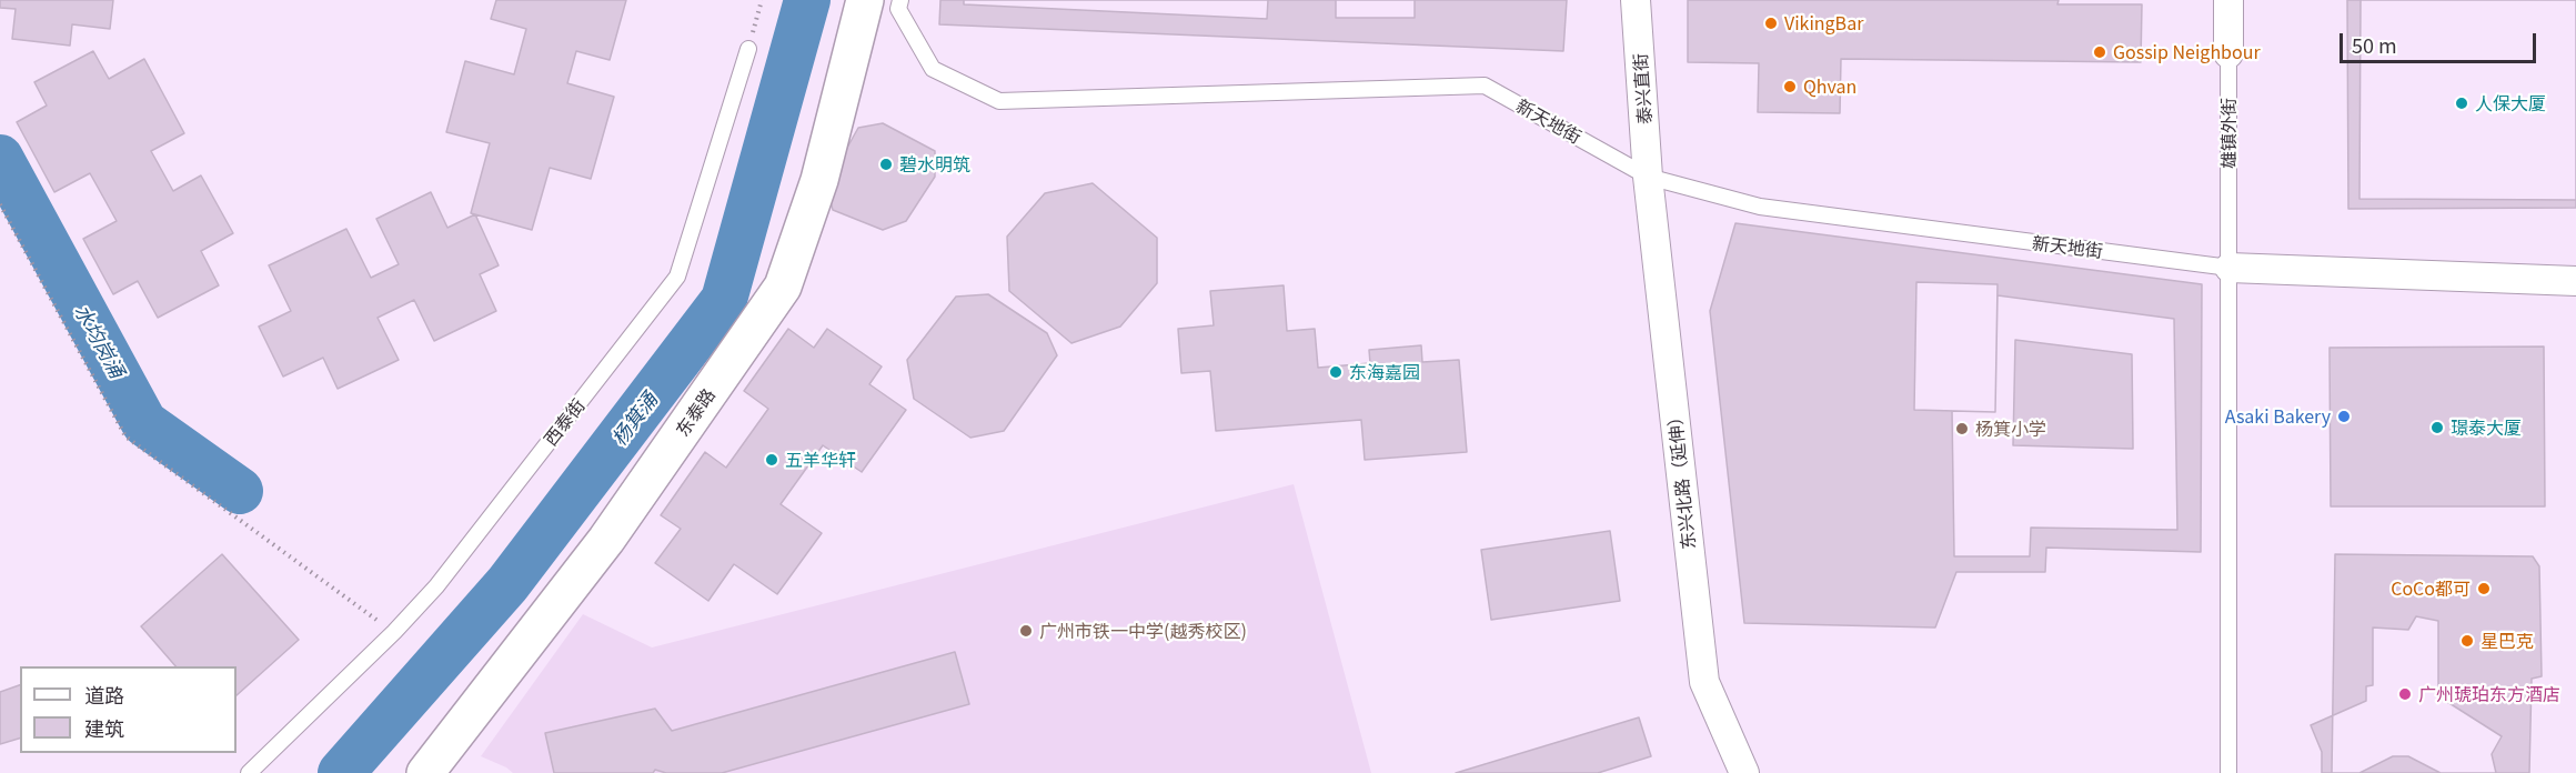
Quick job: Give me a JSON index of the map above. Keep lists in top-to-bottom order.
{
  "streets": {
    "street": [
      "泰兴直街",
      "雄镇外街",
      "东泰路",
      "东兴北路（延伸）"
    ],
    "lane": ["新天地街", "西泰街"]
  },
  "crossings": [
    ["泰兴直街", "新天地街"],
    ["泰兴直街", "东兴北路（延伸）"],
    ["新天地街", "雄镇外街"],
    ["新天地街", "东泰路"],
    ["新天地街", "东兴北路（延伸）"]
  ],
  "water": ["水均岗涌", "杨箕涌"],
  "places": [
    "VikingBar",
    "Gossip Neighbour",
    "Qhvan",
    "人保大厦",
    "碧水明筑",
    "东海嘉园",
    "Asaki Bakery",
    "璟泰大厦",
    "杨箕小学",
    "五羊华轩",
    "CoCo都可",
    "广州市铁一中学(越秀校区)",
    "星巴克",
    "广州琥珀东方酒店"
  ],
  "legend": ["道路", "建筑"],
  "scale_bar": "50 m"
}
